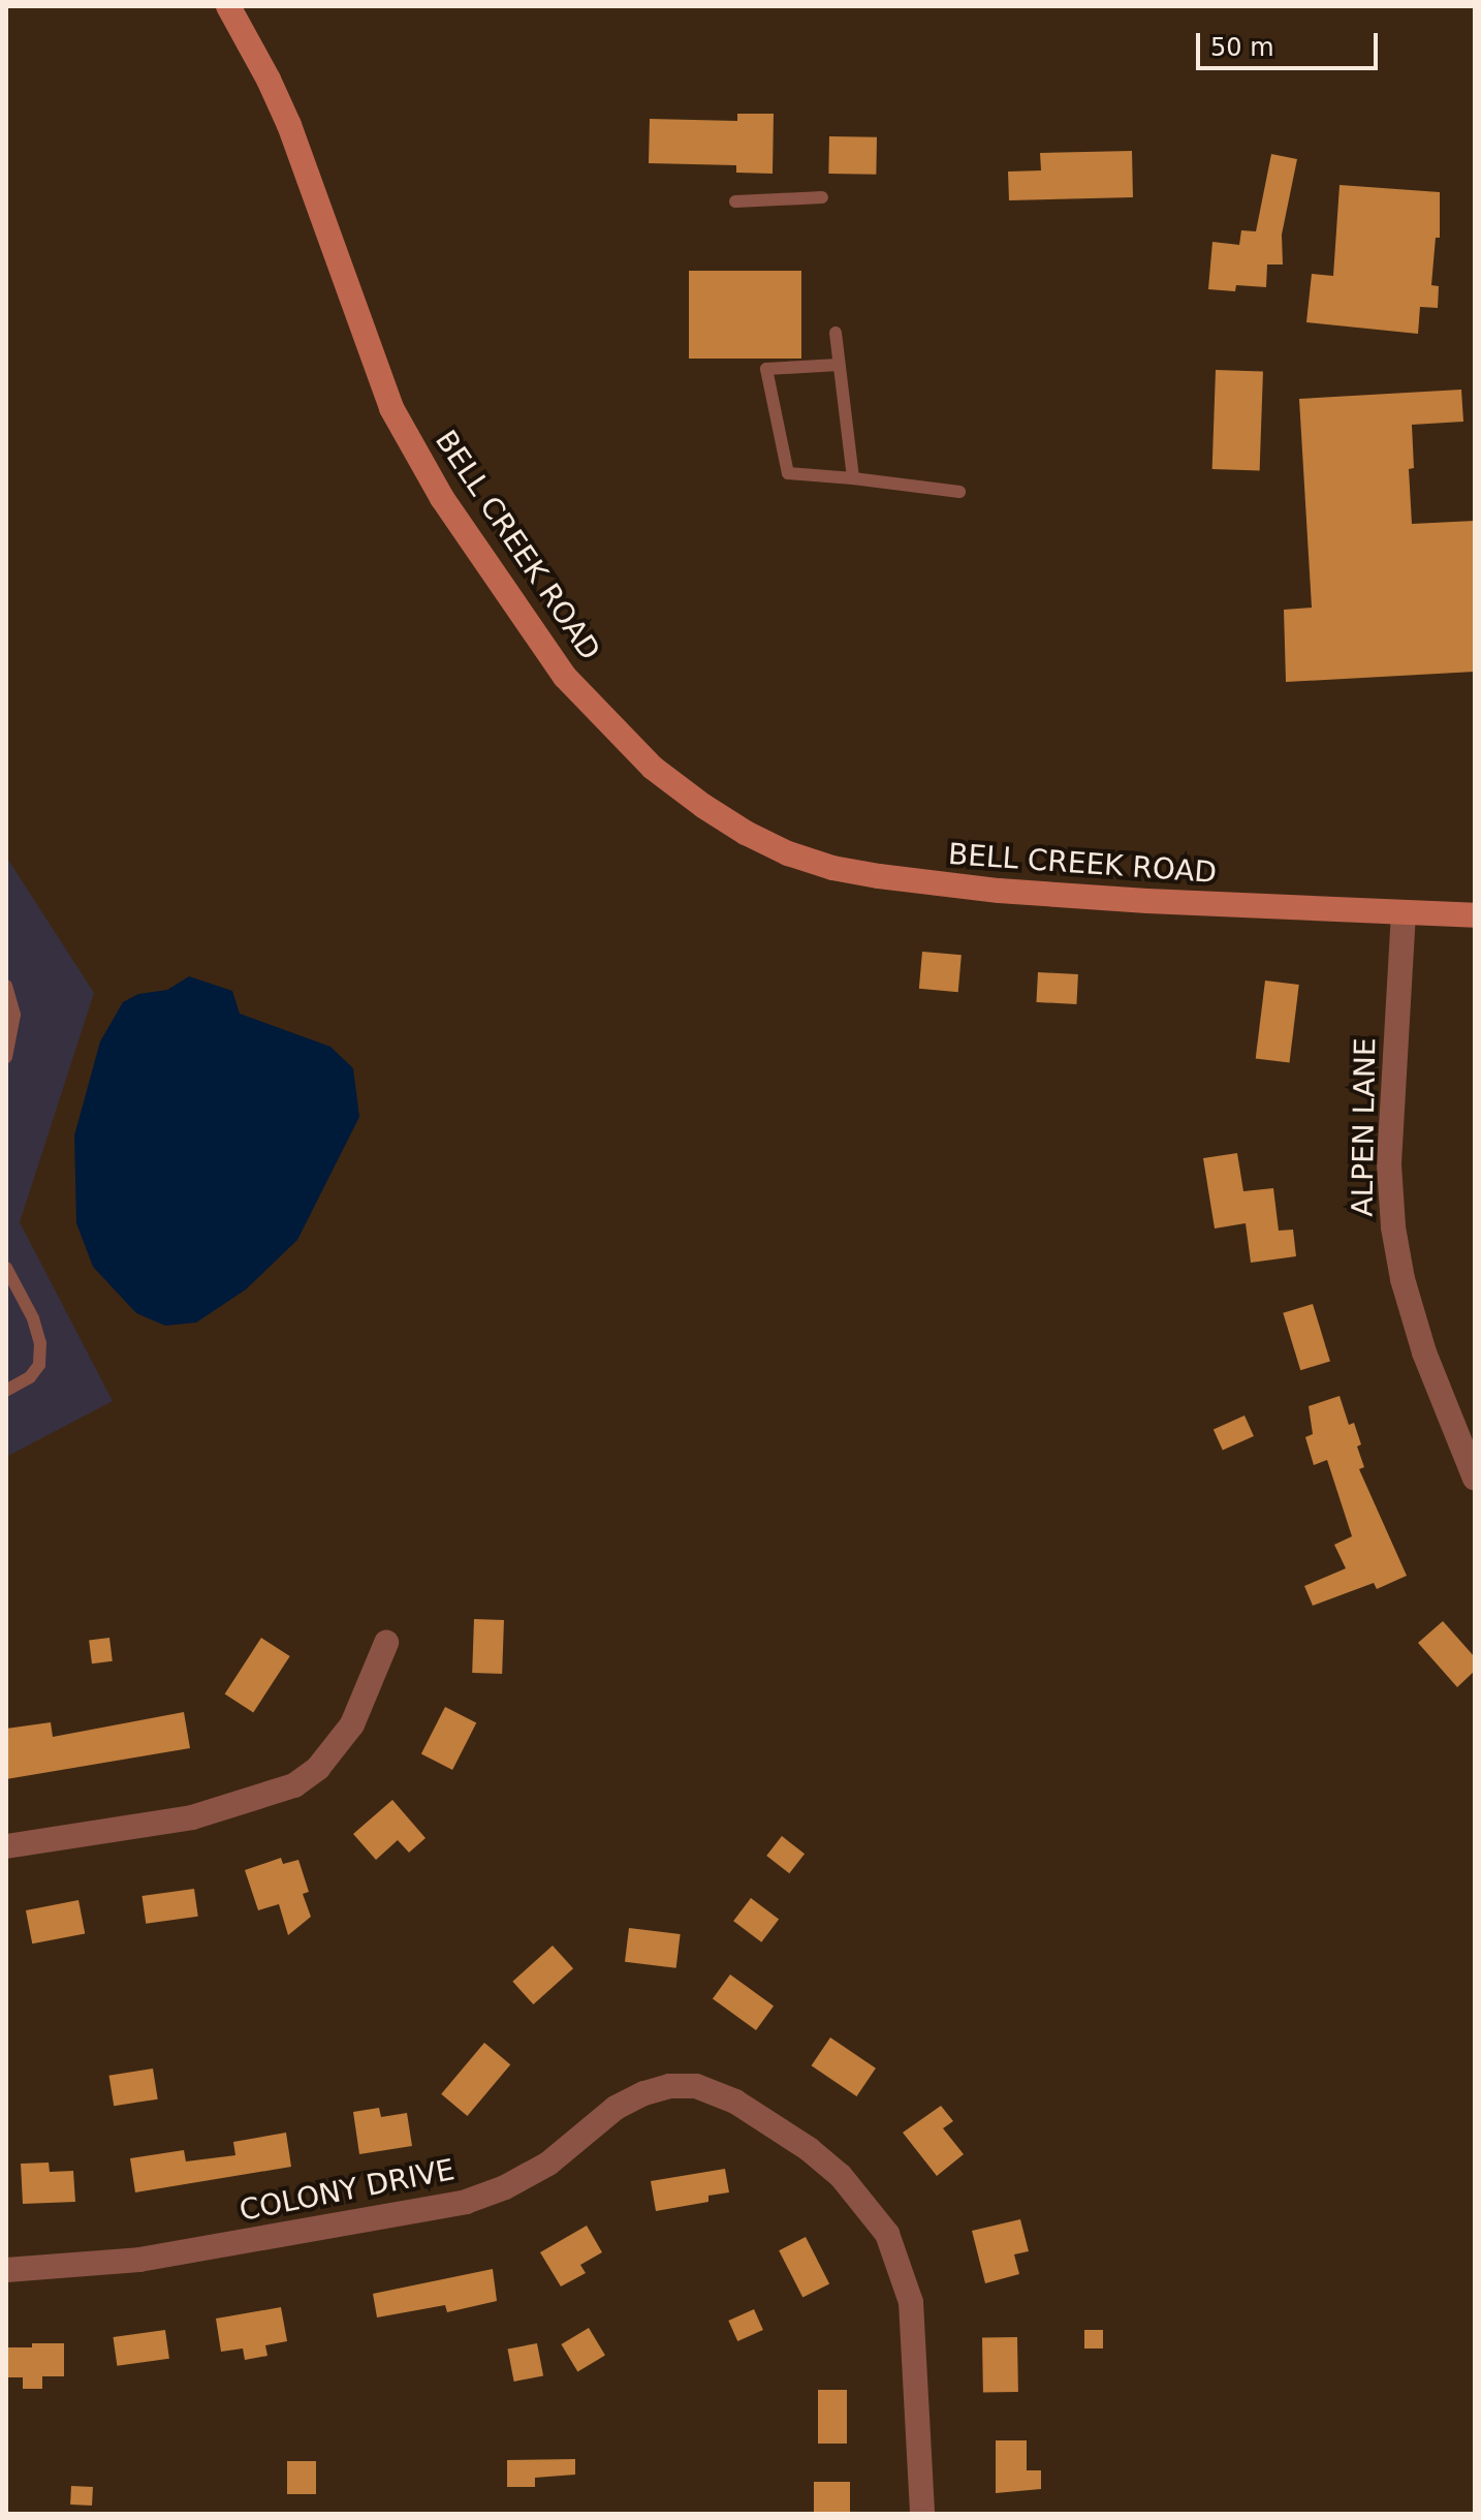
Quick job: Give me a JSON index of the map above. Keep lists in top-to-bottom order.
{
  "streets": {
    "street": ["BELL CREEK ROAD", "ALPEN LANE", "COLONY DRIVE"]
  },
  "crossings": [
    ["BELL CREEK ROAD", "ALPEN LANE"]
  ],
  "scale_bar": "50 m"
}
